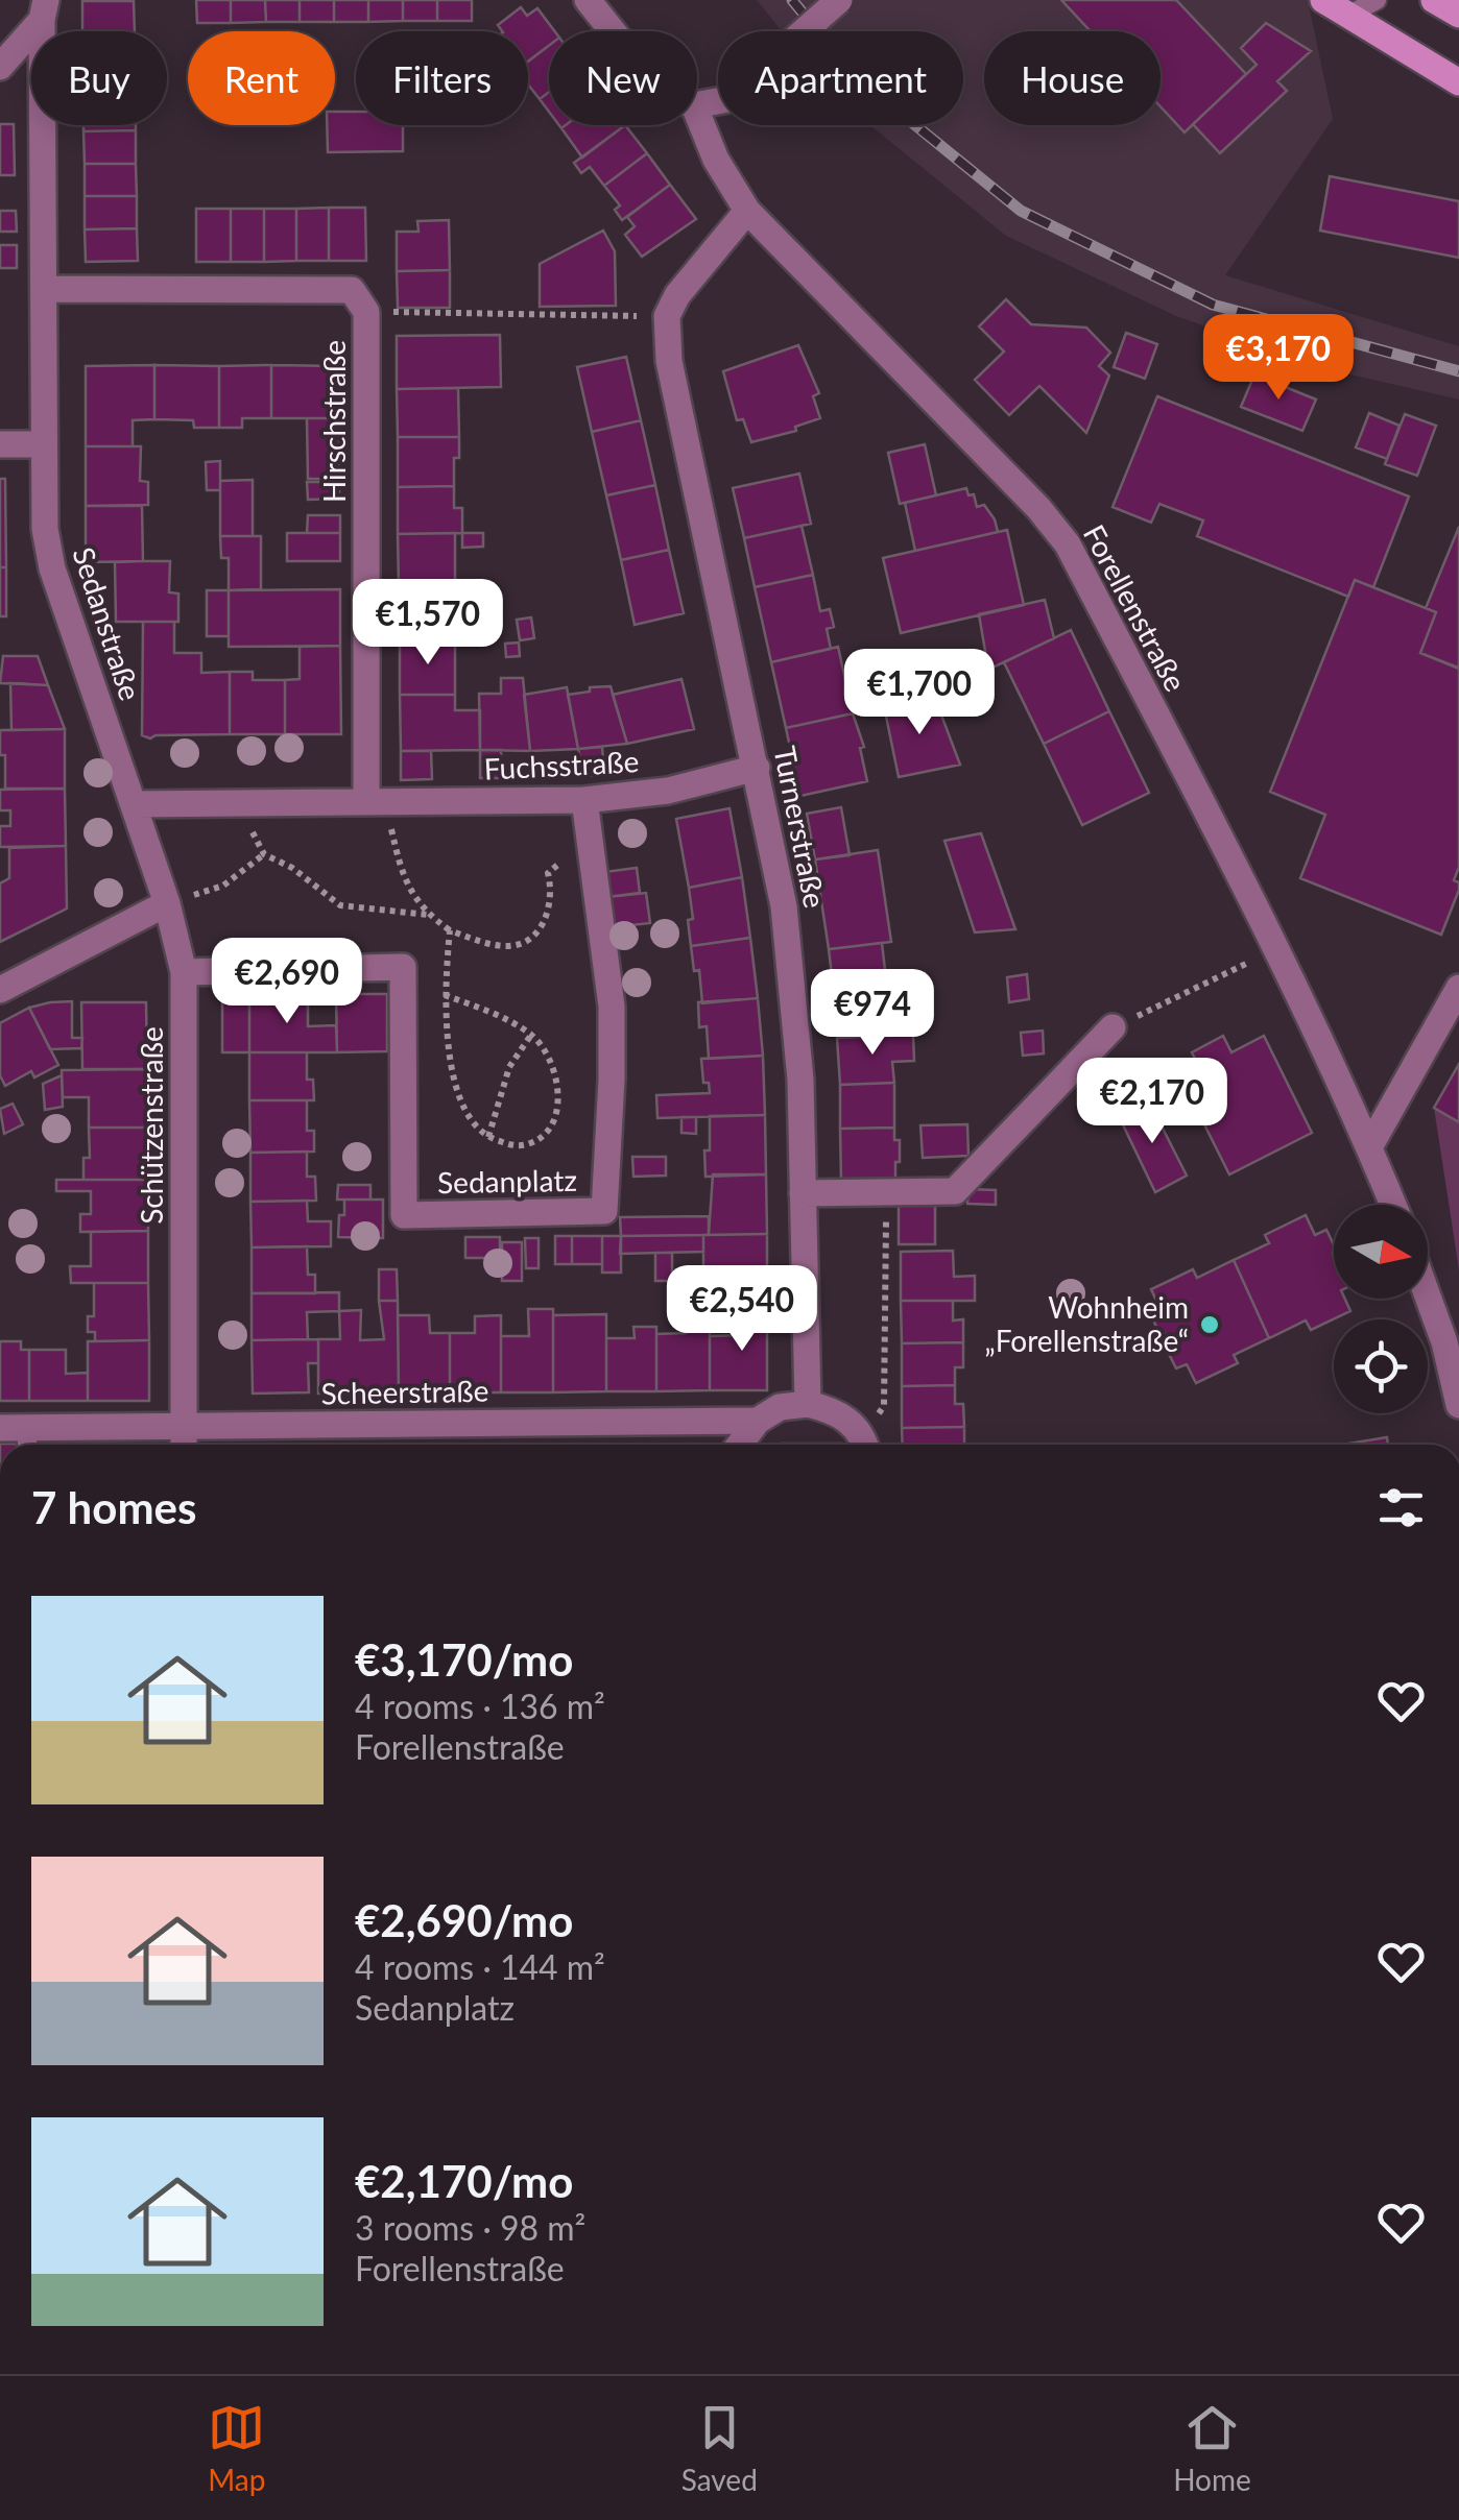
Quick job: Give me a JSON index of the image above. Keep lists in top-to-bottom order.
{
  "streets": {
    "street": [
      "Hirschstraße",
      "Forellenstraße",
      "Sedanstraße",
      "Fuchsstraße",
      "Turnerstraße",
      "Schützenstraße",
      "Sedanplatz",
      "Scheerstraße"
    ]
  },
  "crossings": [
    ["Hirschstraße", "Sedanstraße"],
    ["Hirschstraße", "Fuchsstraße"],
    ["Sedanstraße", "Schützenstraße"],
    ["Fuchsstraße", "Turnerstraße"],
    ["Fuchsstraße", "Sedanplatz"],
    ["Turnerstraße", "Scheerstraße"],
    ["Schützenstraße", "Sedanplatz"],
    ["Schützenstraße", "Scheerstraße"]
  ],
  "places": ["Wohnheim „Forellenstraße“"],
  "north": "right",
  "page": {
    "chip": [
      "Buy",
      "Rent",
      "Filters",
      "New",
      "Apartment",
      "House"
    ],
    "price": [
      "€3,170",
      "€1,570",
      "€1,700",
      "€2,690",
      "€974",
      "€2,170",
      "€2,540"
    ],
    "heading": "7 homes",
    "list": [
      {
        "name": "€3,170/mo",
        "note": "4 rooms · 136 m² · Forellenstraße"
      },
      {
        "name": "€2,690/mo",
        "note": "4 rooms · 144 m² · Sedanplatz"
      },
      {
        "name": "€2,170/mo",
        "note": "3 rooms · 98 m² · Forellenstraße"
      }
    ],
    "tabs": ["Map", "Saved", "Home"]
  }
}
